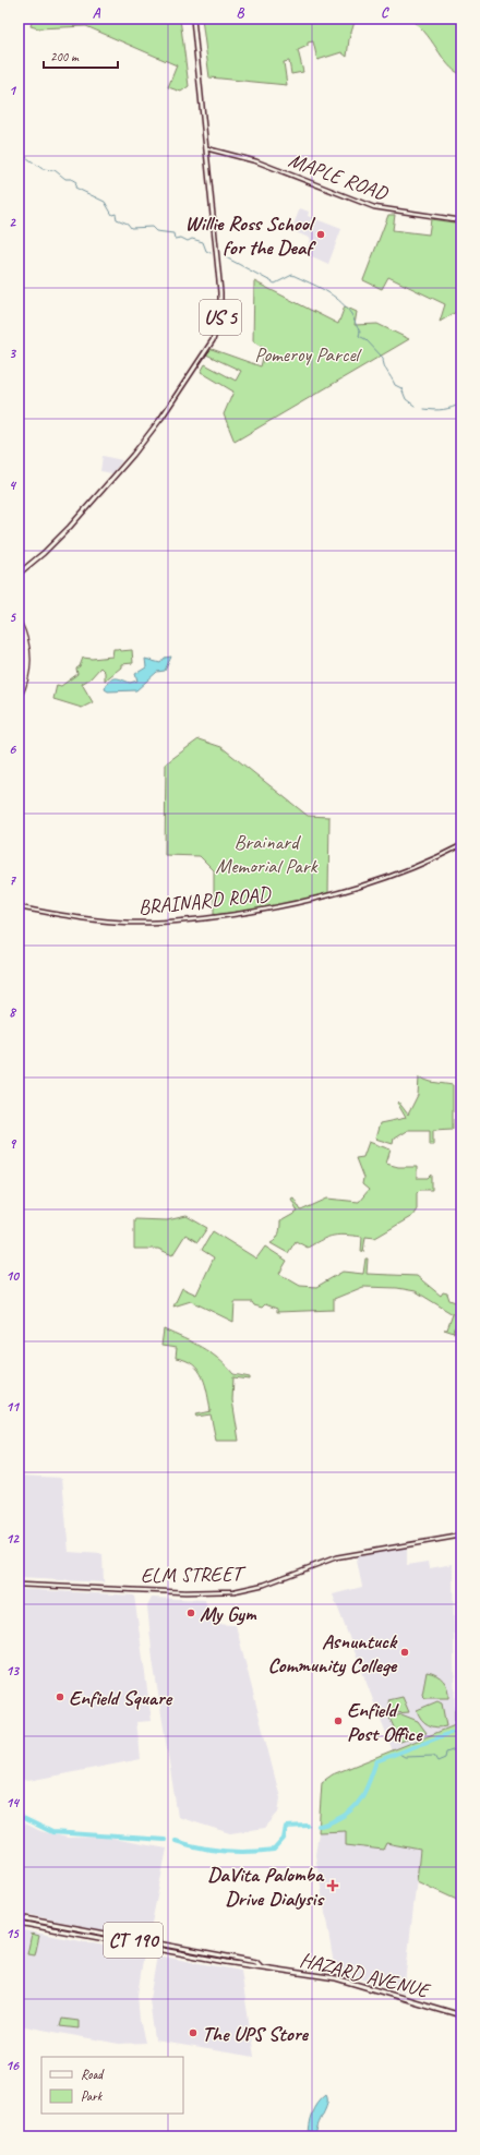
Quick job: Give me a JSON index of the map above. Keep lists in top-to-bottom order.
{
  "streets": {
    "main road": [
      "MAPLE ROAD",
      "US 5",
      "BRAINARD ROAD",
      "ELM STREET",
      "CT 190",
      "HAZARD AVENUE"
    ]
  },
  "crossings": [
    ["MAPLE ROAD", "US 5"]
  ],
  "parks": ["Pomeroy Parcel", "Brainard Memorial Park"],
  "places": {
    "other": [
      "Willie Ross School for the Deaf",
      "My Gym",
      "Asnuntuck Community College",
      "Enfield Square",
      "Enfield Post Office",
      "The UPS Store"
    ],
    "health": ["DaVita Palomba Drive Dialysis"]
  },
  "legend": ["Road", "Park"],
  "scale_bar": "200 m",
  "grid": {
    "columns": ["A", "B", "C"],
    "rows": [
      "1",
      "2",
      "3",
      "4",
      "5",
      "6",
      "7",
      "8",
      "9",
      "10",
      "11",
      "12",
      "13",
      "14",
      "15",
      "16"
    ]
  }
}
